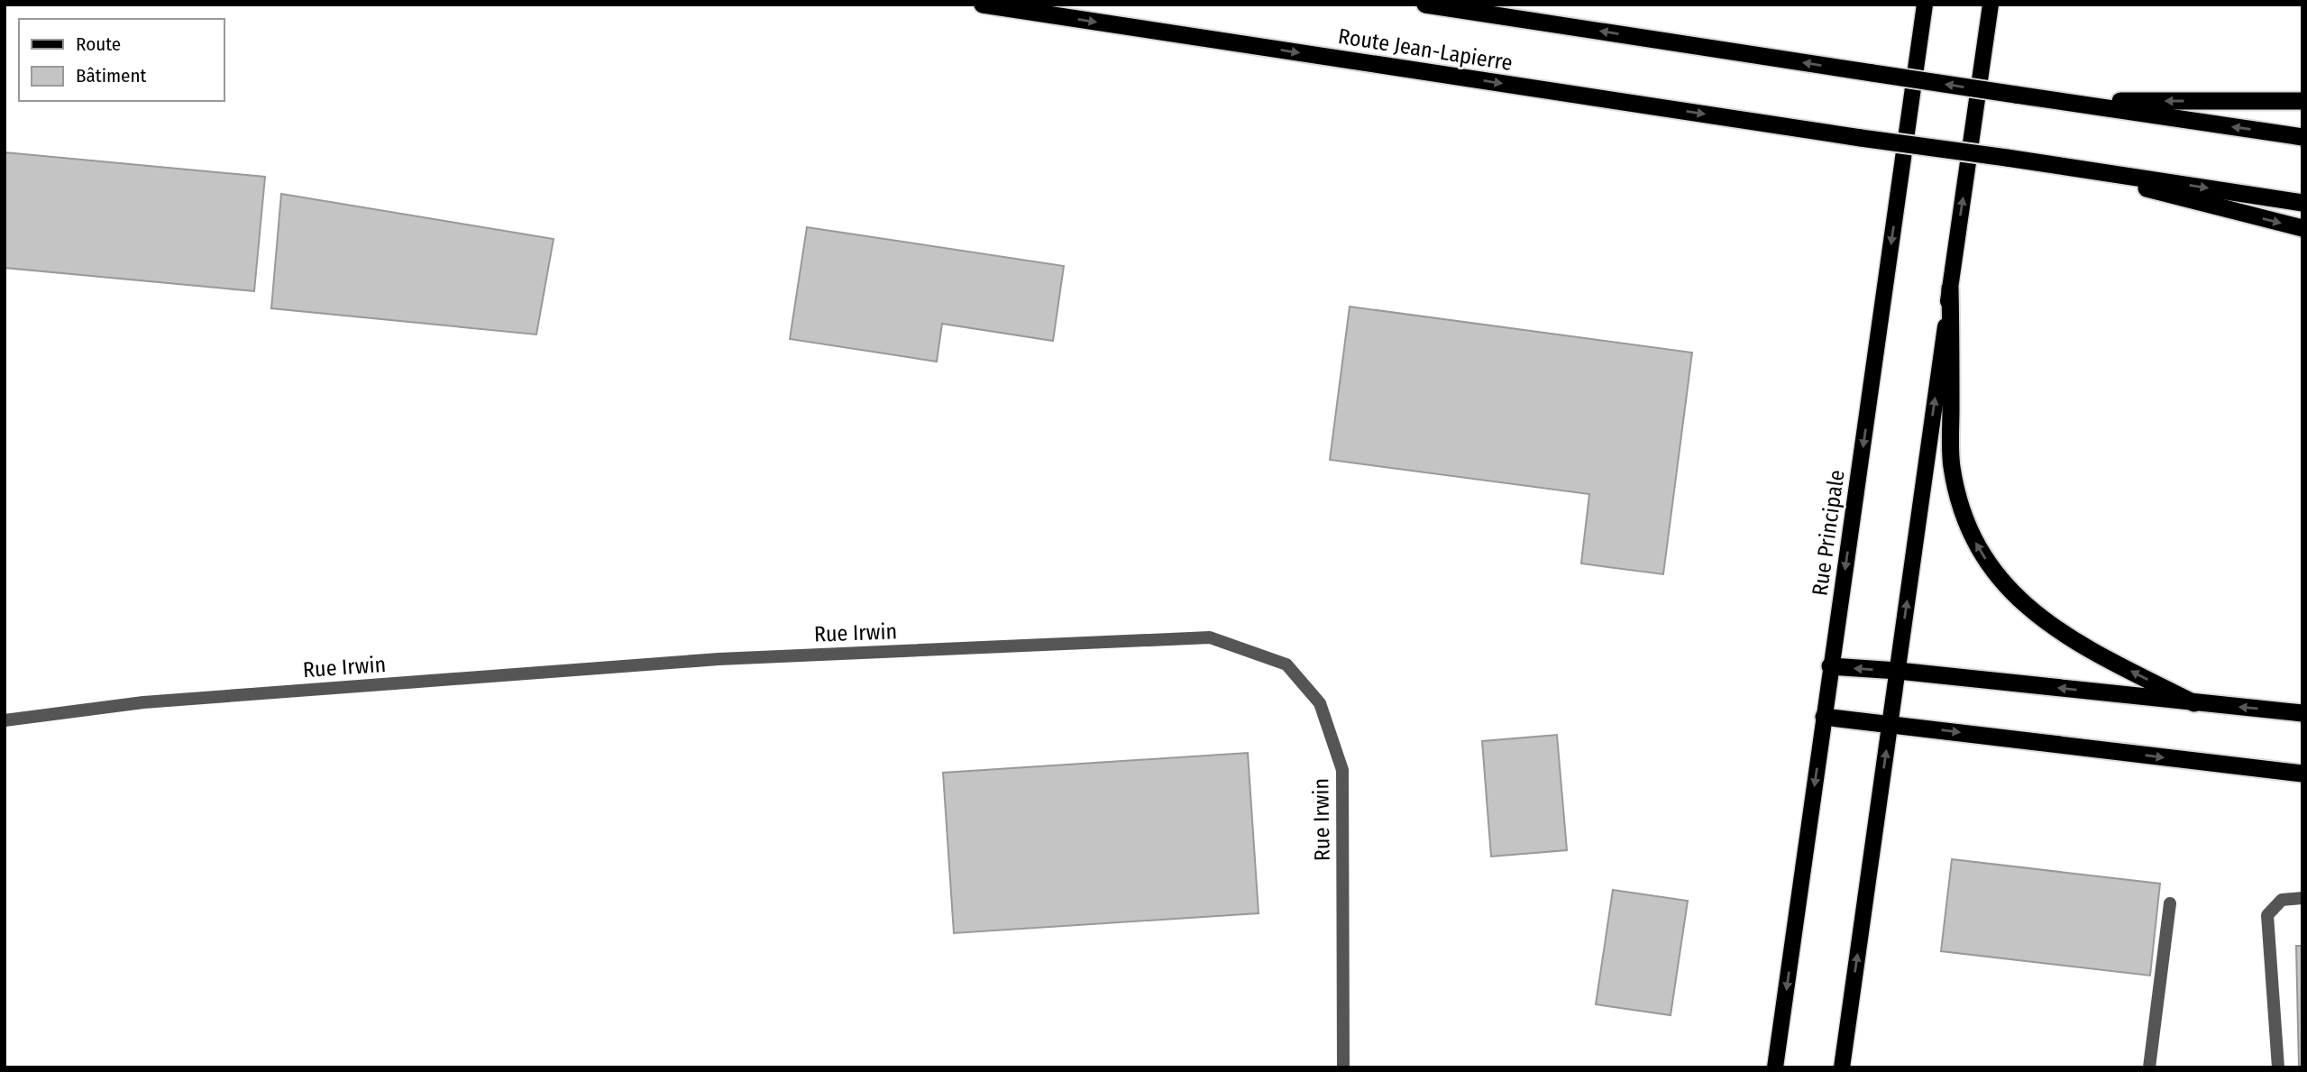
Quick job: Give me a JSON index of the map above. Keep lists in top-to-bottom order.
{
  "streets": {
    "highway": ["Route Jean-Lapierre"],
    "main road": ["Rue Principale"],
    "street": ["Rue Irwin"]
  },
  "legend": ["Route", "Bâtiment"]
}
